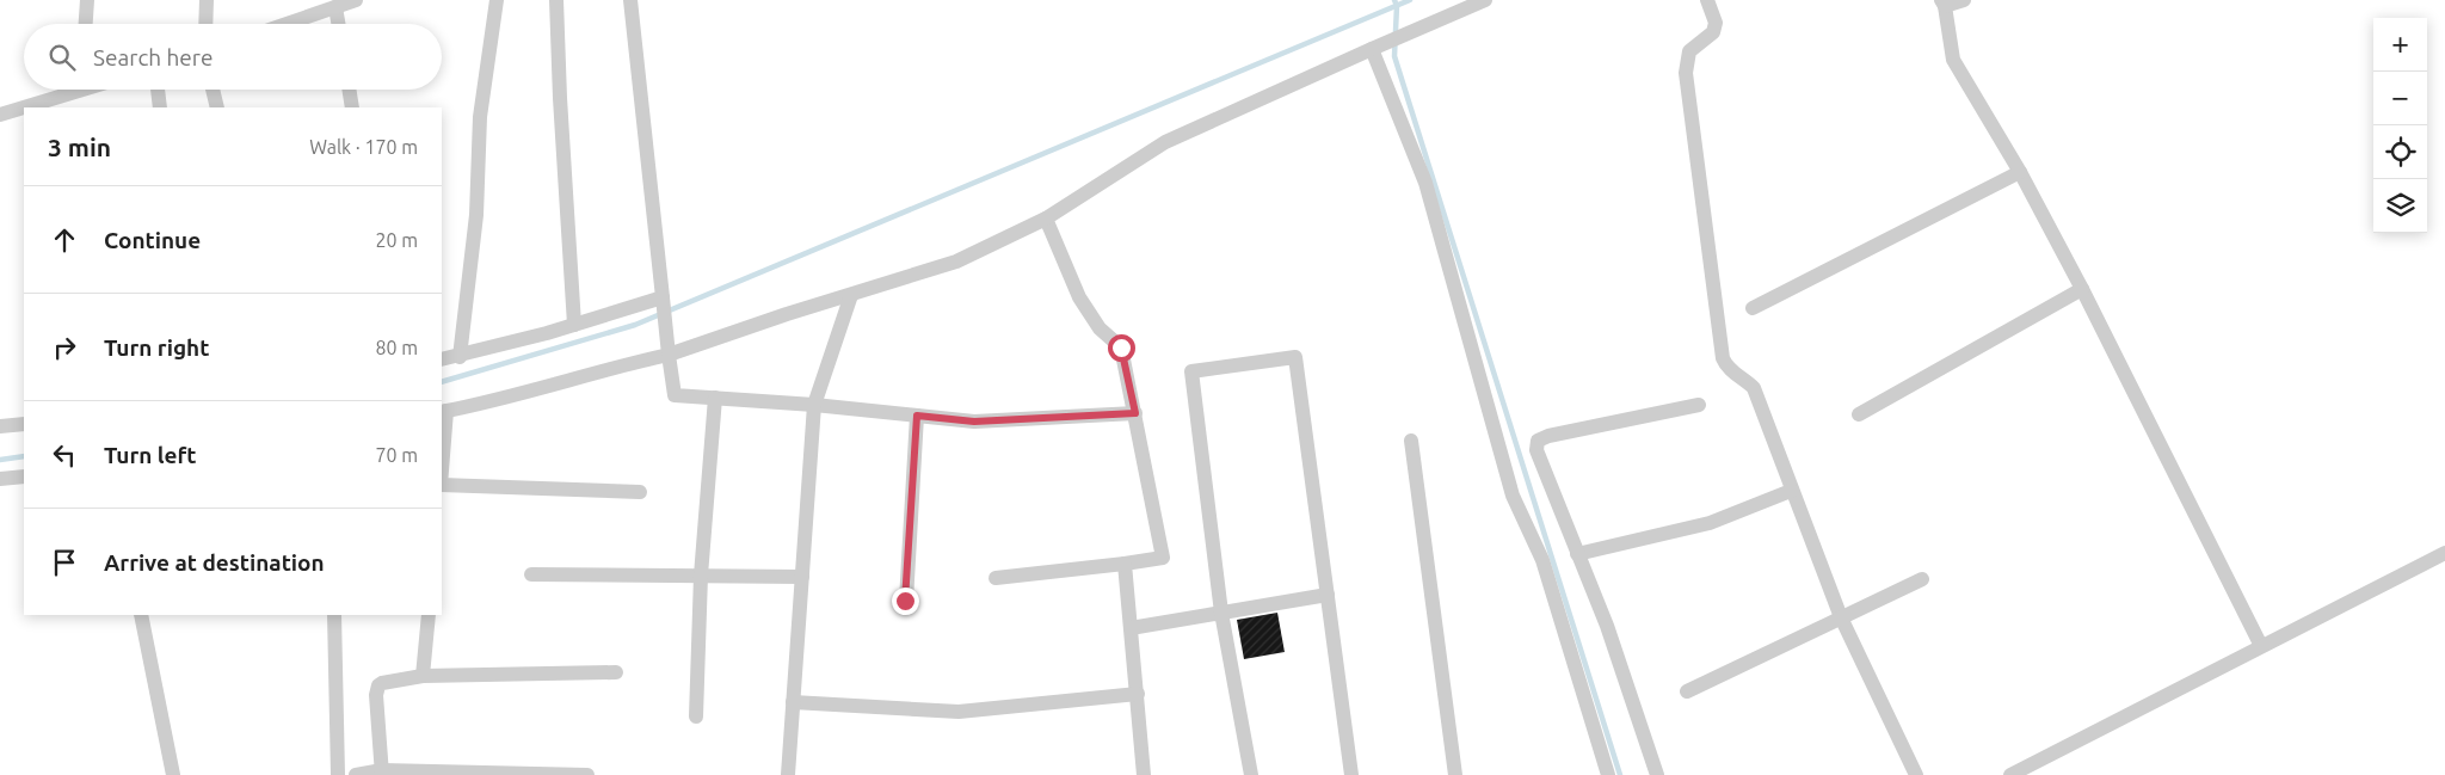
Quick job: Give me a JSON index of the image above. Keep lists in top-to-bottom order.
{
  "page": {
    "map_buttons": ["+", "−"],
    "search": "Search here",
    "heading": ["3 min", "Walk · 170 m"],
    "list": [
      ["Continue", "20 m"],
      ["Turn right", "80 m"],
      ["Turn left", "70 m"],
      "Arrive at destination"
    ]
  }
}
